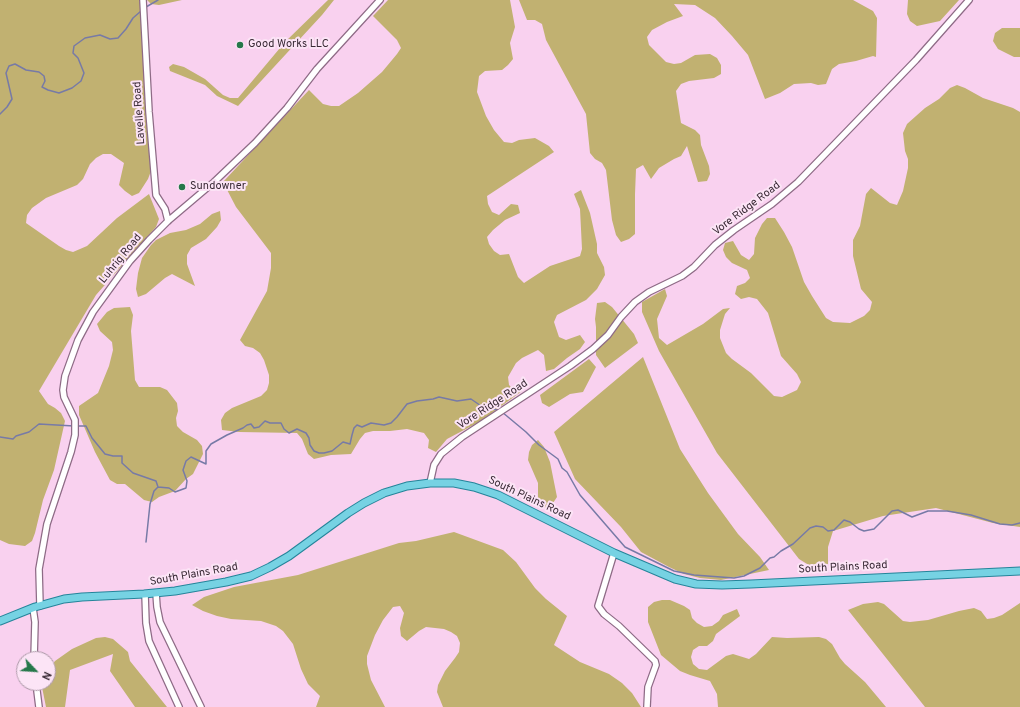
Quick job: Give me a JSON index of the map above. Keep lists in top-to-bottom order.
{
  "streets": {
    "main road": ["South Plains Road"],
    "street": ["Lavelle Road", "Vore Ridge Road", "Luhrig Road"]
  },
  "crossings": [
    ["Lavelle Road", "Luhrig Road"],
    ["Vore Ridge Road", "South Plains Road"],
    ["Luhrig Road", "South Plains Road"]
  ],
  "places": ["Good Works LLC", "Sundowner"],
  "north": "bottom right"
}
